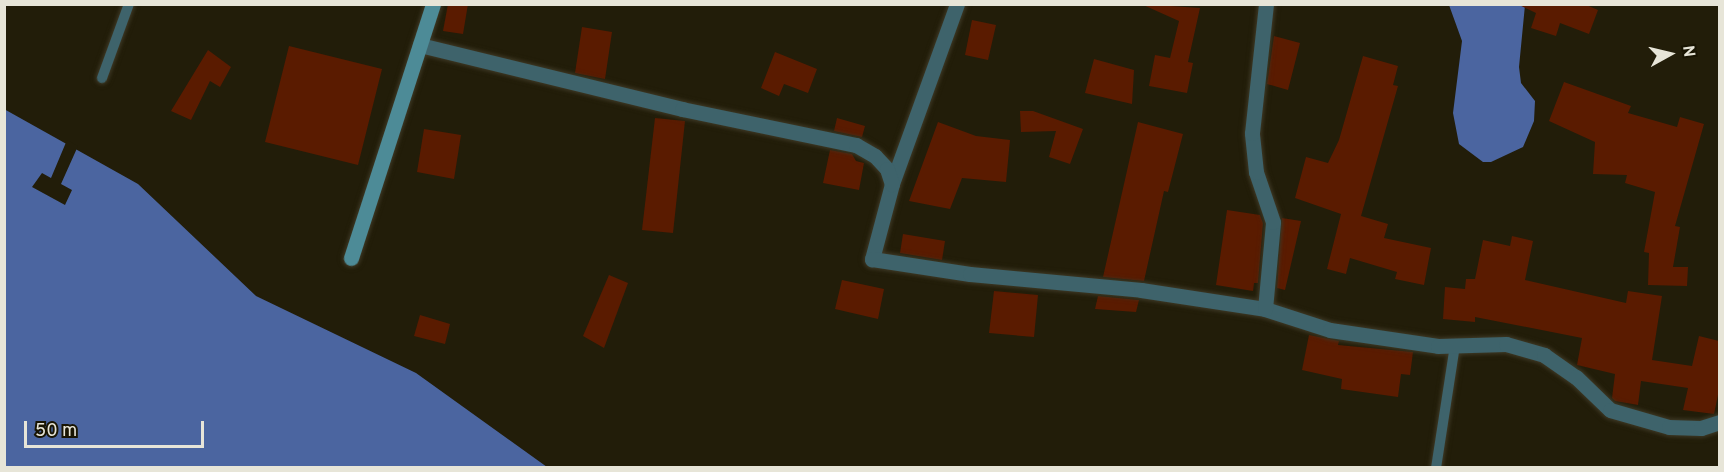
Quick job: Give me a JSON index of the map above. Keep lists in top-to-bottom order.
{
  "scale_bar": "50 m",
  "north": "right"
}
